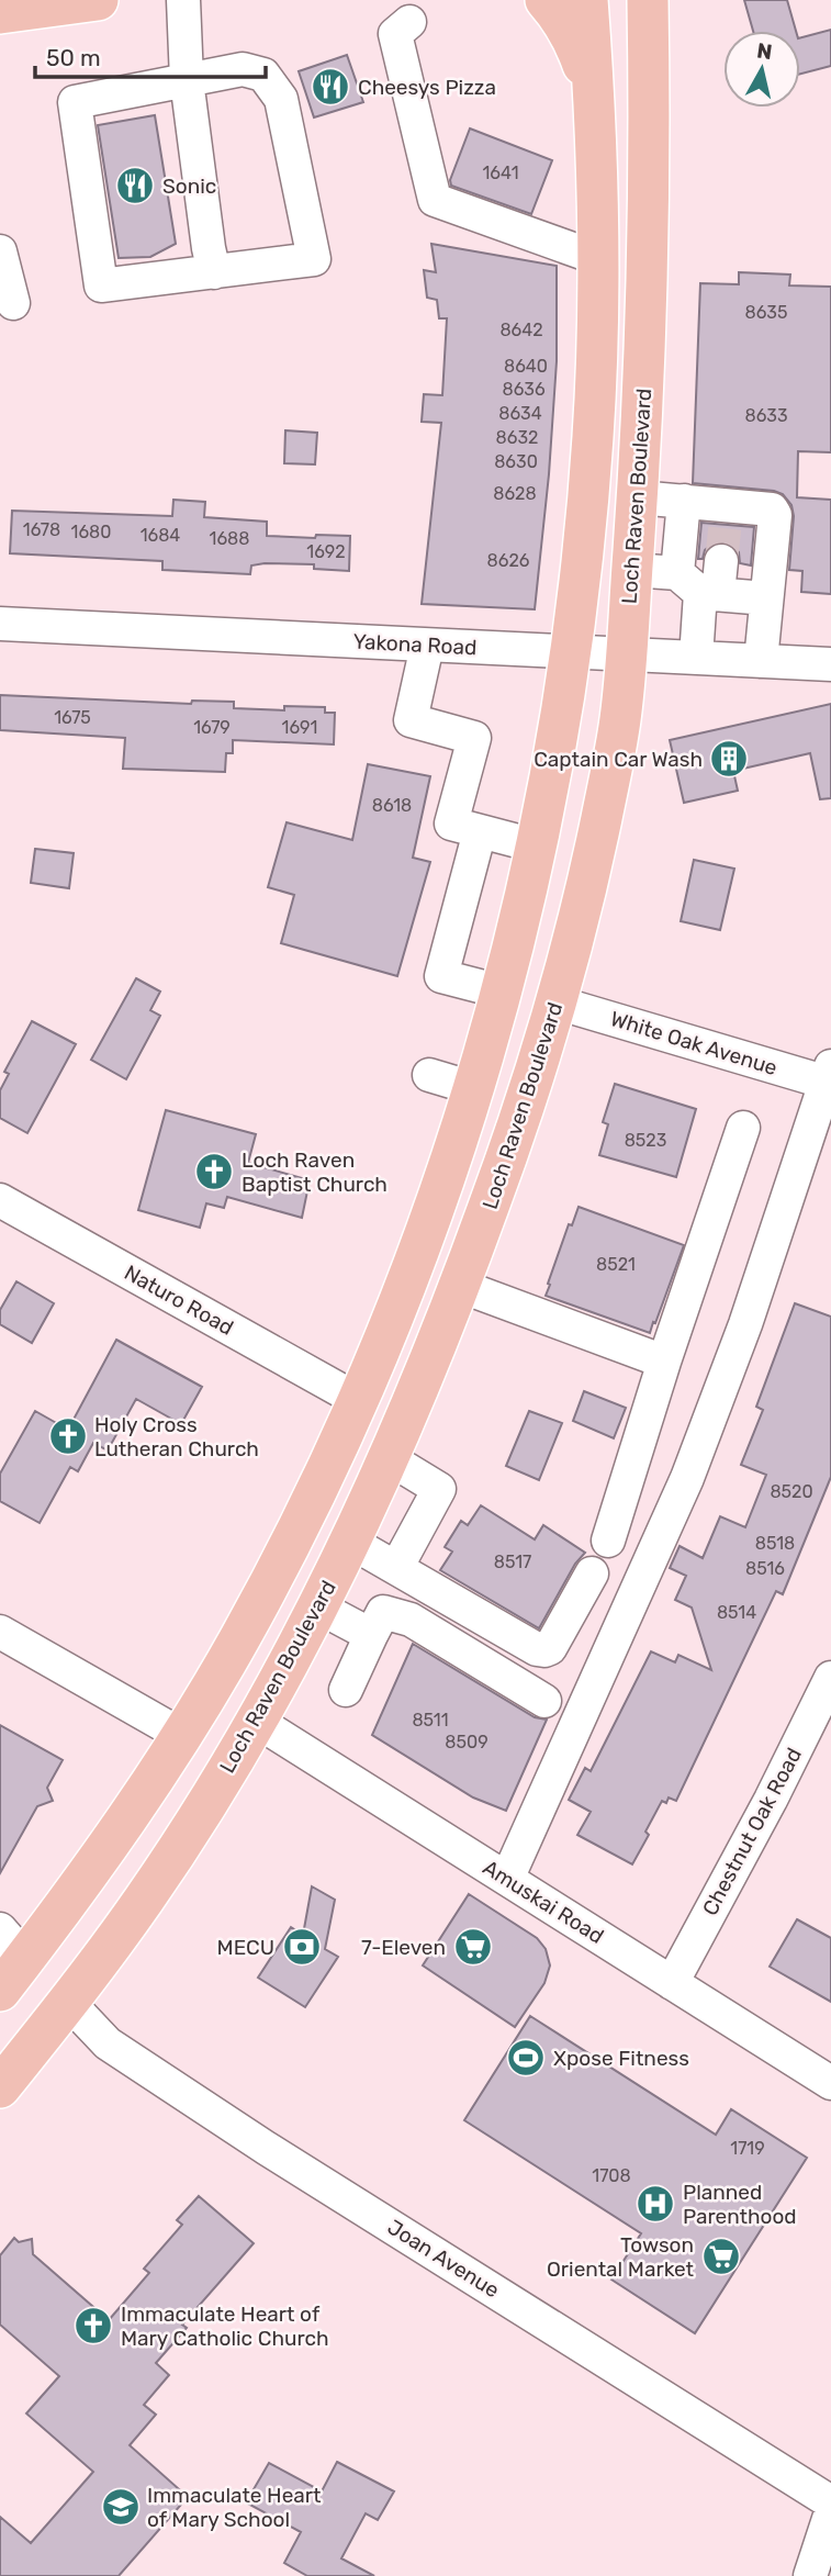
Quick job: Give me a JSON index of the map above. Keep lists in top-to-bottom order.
{
  "streets": {
    "main road": ["Loch Raven Boulevard"],
    "street": [
      "Yakona Road",
      "White Oak Avenue",
      "Naturo Road",
      "Chestnut Oak Road",
      "Amuskai Road",
      "Joan Avenue"
    ]
  },
  "crossings": [
    ["Loch Raven Boulevard", "Yakona Road"],
    ["Loch Raven Boulevard", "White Oak Avenue"],
    ["Loch Raven Boulevard", "Amuskai Road"],
    ["Loch Raven Boulevard", "Joan Avenue"],
    ["Chestnut Oak Road", "Amuskai Road"]
  ],
  "places": {
    "restaurant": ["Cheesys Pizza", "Sonic"],
    "building": ["Captain Car Wash"],
    "church": ["Loch Raven Baptist Church", "Holy Cross Lutheran Church", "Immaculate Heart of Mary Catholic Church"],
    "bank": ["MECU"],
    "supermarket": ["7-Eleven", "Towson Oriental Market"],
    "sports": ["Xpose Fitness"],
    "hospital": ["Planned Parenthood"],
    "school or university": ["Immaculate Heart of Mary School"]
  },
  "house_numbers": [
    "1641",
    "8635",
    "8642",
    "8640",
    "8636",
    "8634",
    "8633",
    "8632",
    "8630",
    "8628",
    "1678",
    "1680",
    "1684",
    "1688",
    "1692",
    "8626",
    "1675",
    "1679",
    "1691",
    "8618",
    "8523",
    "8521",
    "8520",
    "8518",
    "8517",
    "8516",
    "8514",
    "8511",
    "8509",
    "1719",
    "1708"
  ],
  "scale_bar": "50 m",
  "north": "top"
}
